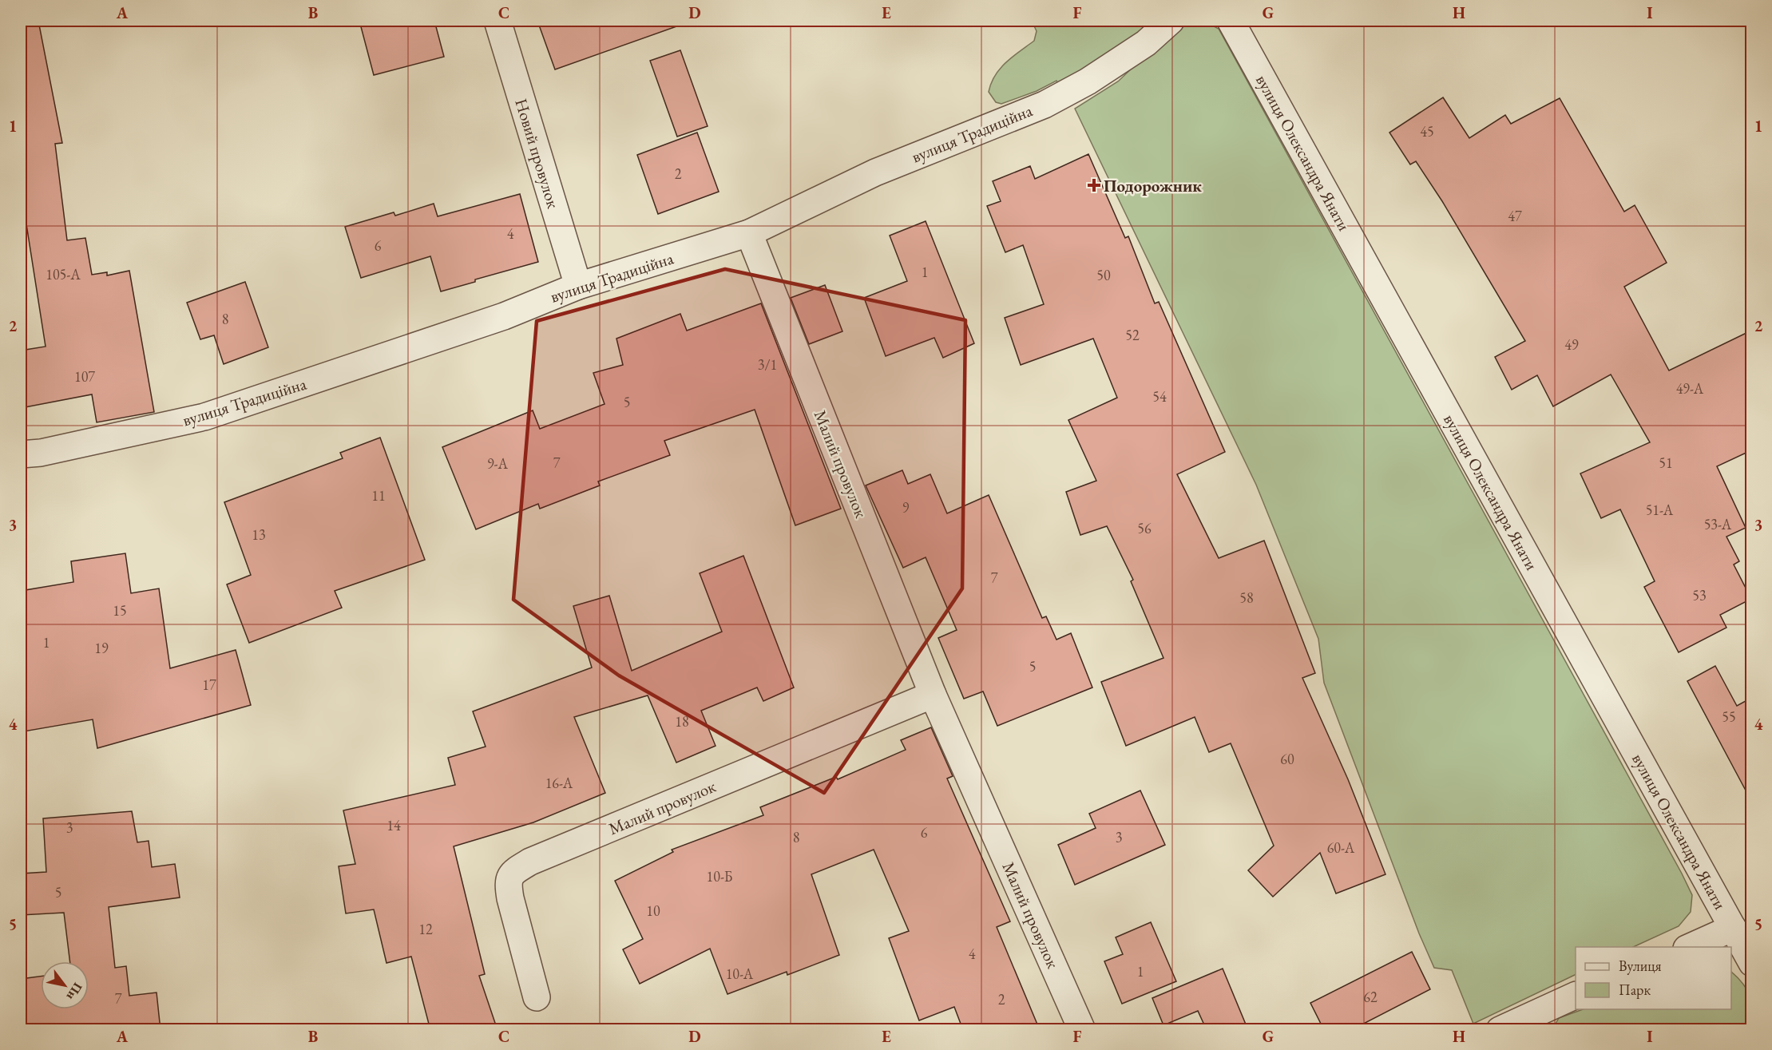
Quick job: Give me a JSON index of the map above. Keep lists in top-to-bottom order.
{
  "streets": {
    "street": [
      "вулиця Традиційна",
      "вулиця Олександра Янати",
      "Новий провулок",
      "Малий провулок"
    ]
  },
  "crossings": [
    ["вулиця Традиційна", "Новий провулок"],
    ["вулиця Традиційна", "Малий провулок"]
  ],
  "places": {
    "health": ["Подорожник"]
  },
  "house_numbers": [
    "45",
    "2",
    "47",
    "4",
    "6",
    "1",
    "105-А",
    "50",
    "8",
    "52",
    "49",
    "3/1",
    "107",
    "49-А",
    "54",
    "5",
    "7",
    "51",
    "9-А",
    "11",
    "9",
    "51-А",
    "53-А",
    "56",
    "13",
    "7",
    "53",
    "58",
    "15",
    "1",
    "19",
    "5",
    "17",
    "55",
    "18",
    "60",
    "16-А",
    "14",
    "3",
    "6",
    "8",
    "3",
    "60-А",
    "10-Б",
    "5",
    "10",
    "12",
    "4",
    "1",
    "10-А",
    "62",
    "7",
    "2"
  ],
  "legend": ["Вулиця", "Парк"],
  "north": "bottom right",
  "grid": {
    "columns": [
      "A",
      "B",
      "C",
      "D",
      "E",
      "F",
      "G",
      "H",
      "I"
    ],
    "rows": [
      "1",
      "2",
      "3",
      "4",
      "5"
    ]
  }
}
